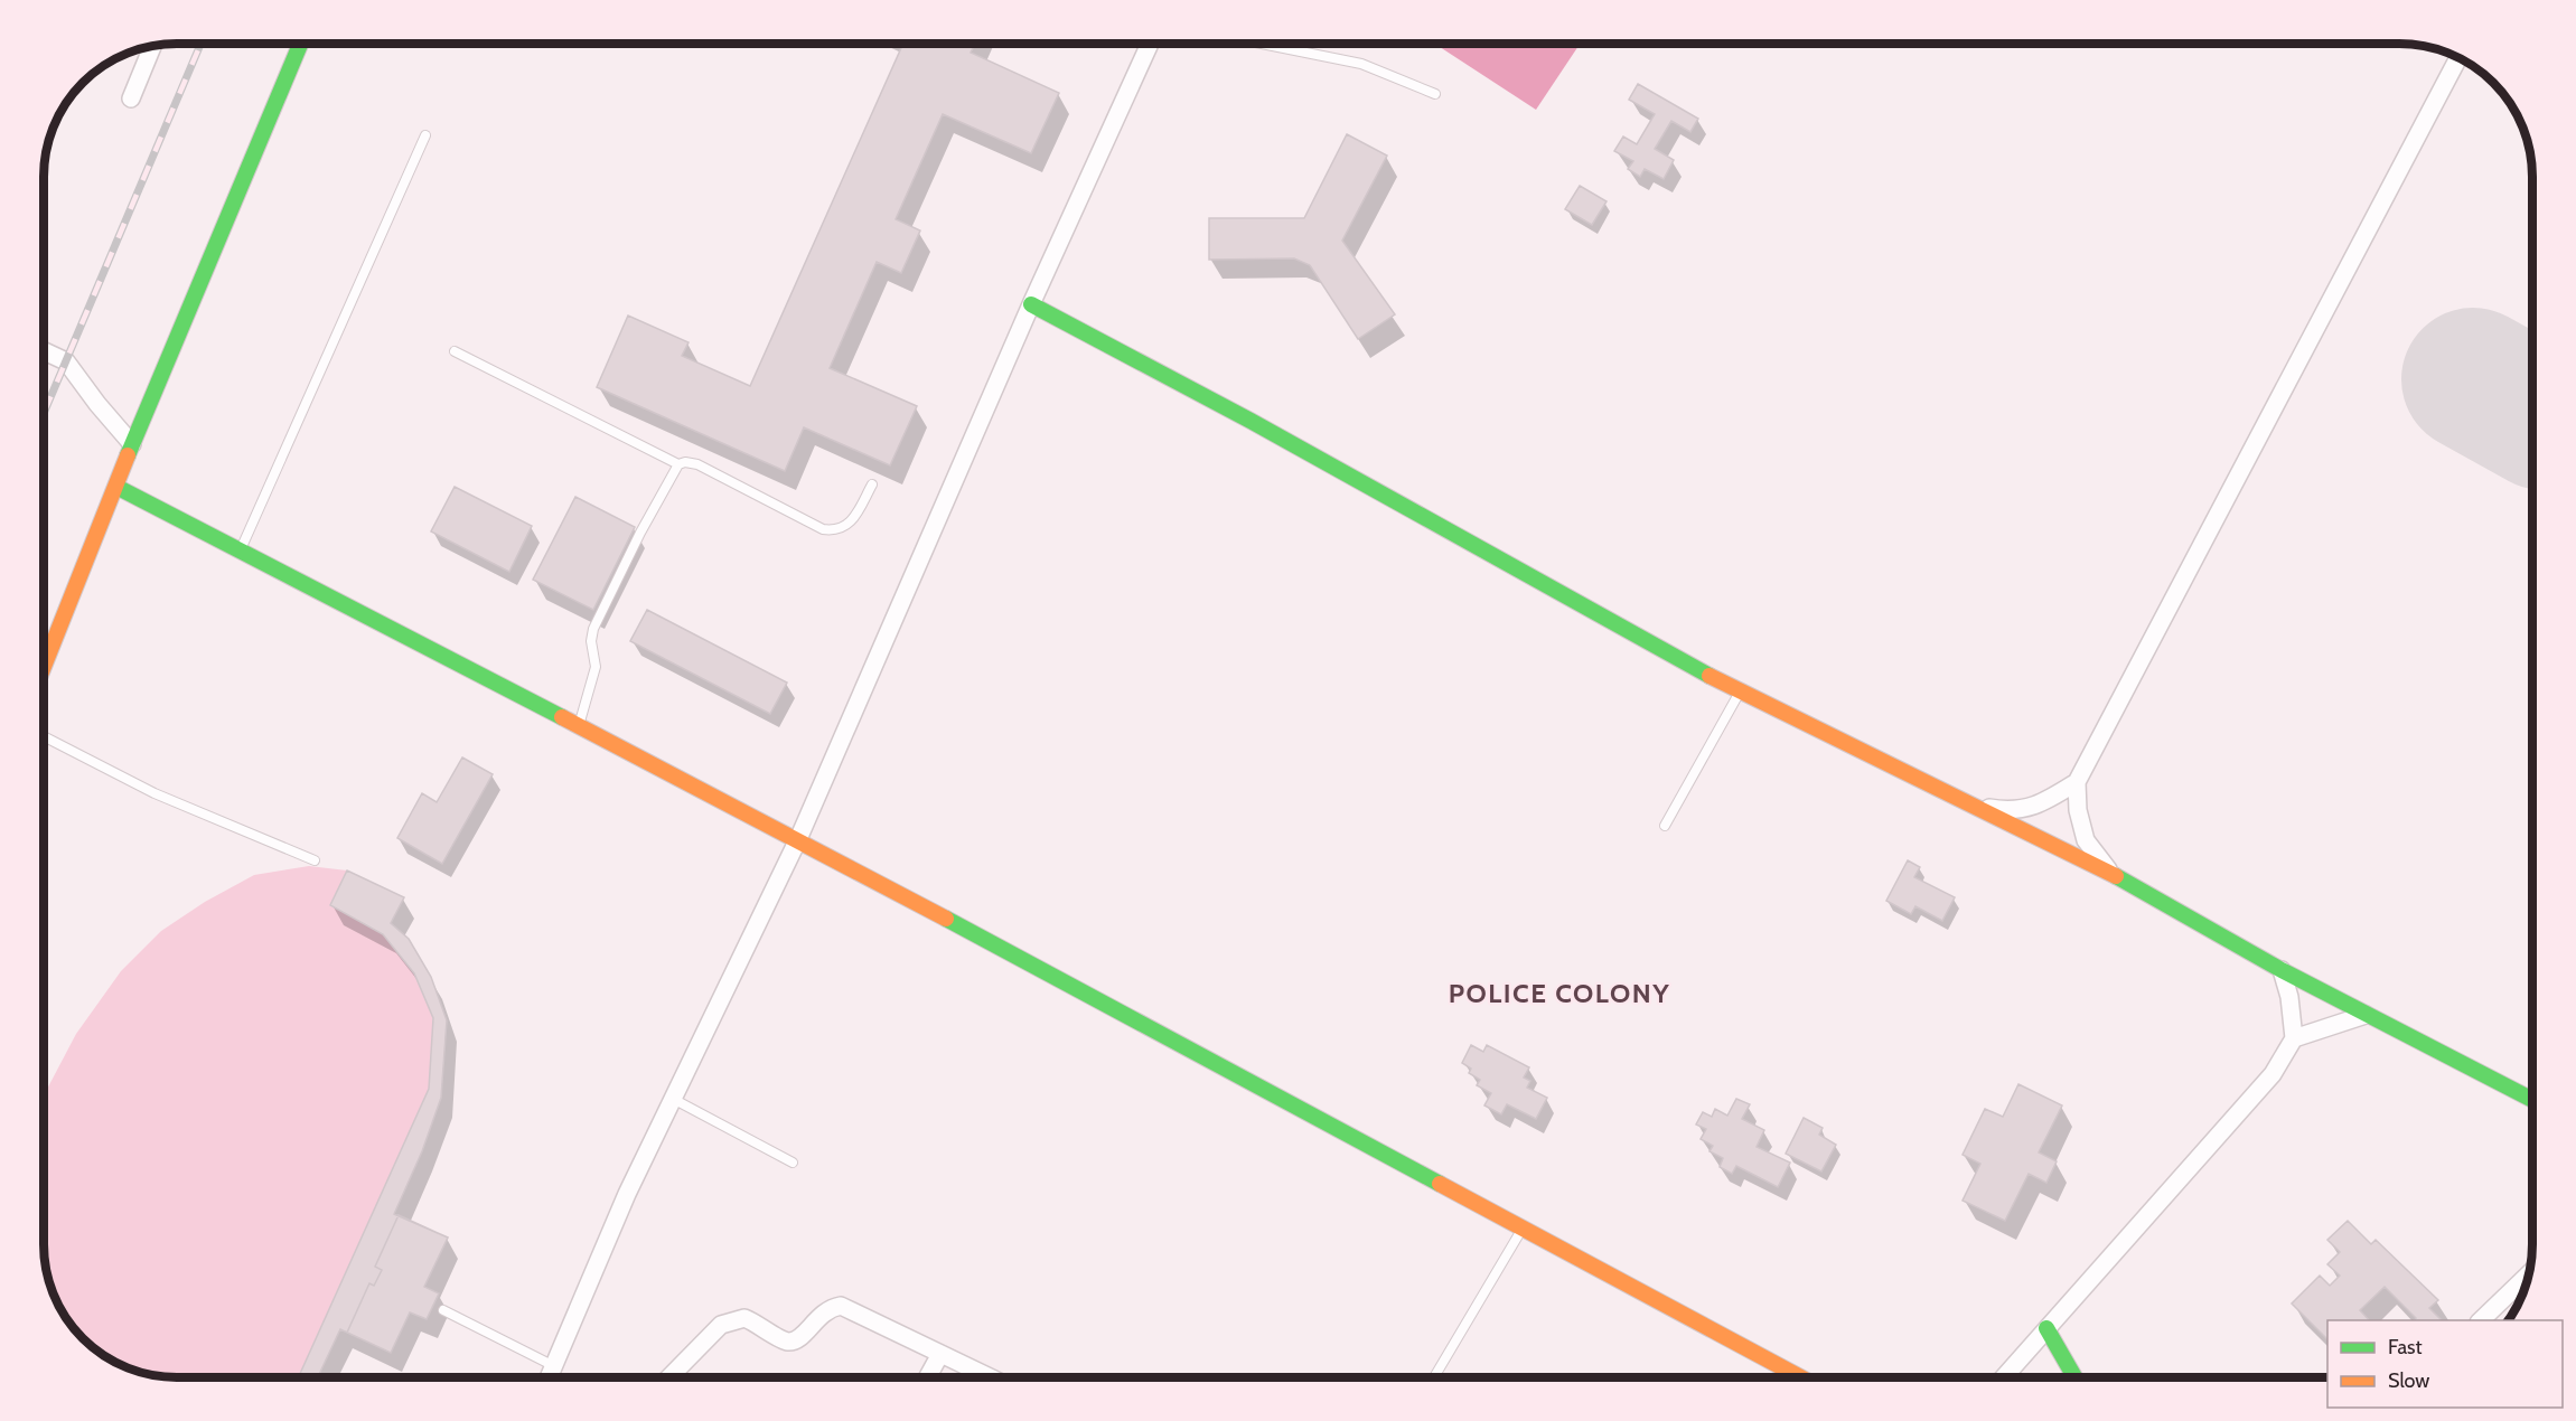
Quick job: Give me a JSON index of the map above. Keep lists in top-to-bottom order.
{
  "districts": ["POLICE COLONY"],
  "legend": ["Fast", "Slow"]
}
